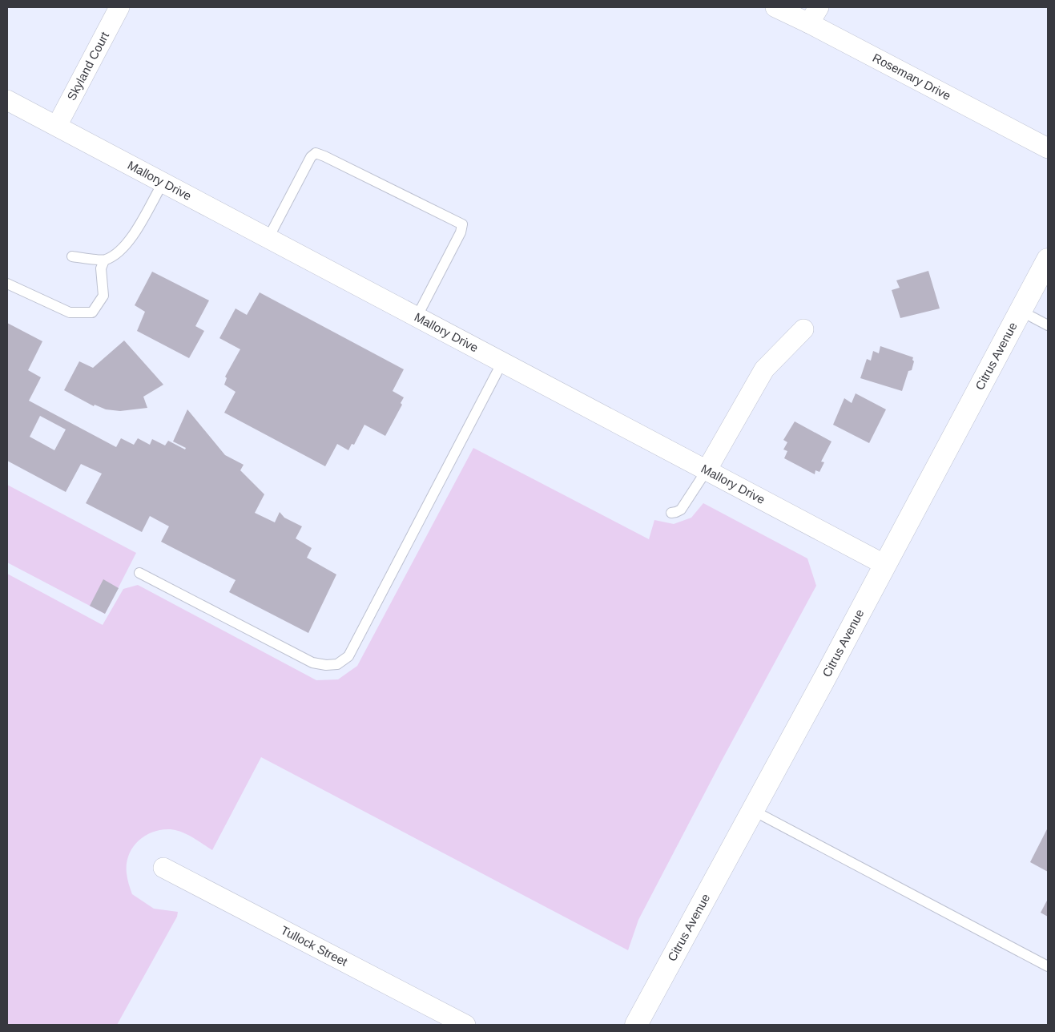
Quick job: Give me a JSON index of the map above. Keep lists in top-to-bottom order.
{
  "streets": {
    "main road": ["Citrus Avenue"],
    "street": [
      "Skyland Court",
      "Rosemary Drive",
      "Mallory Drive",
      "Tullock Street"
    ]
  },
  "crossings": [
    ["Skyland Court", "Mallory Drive"],
    ["Mallory Drive", "Citrus Avenue"]
  ]
}
